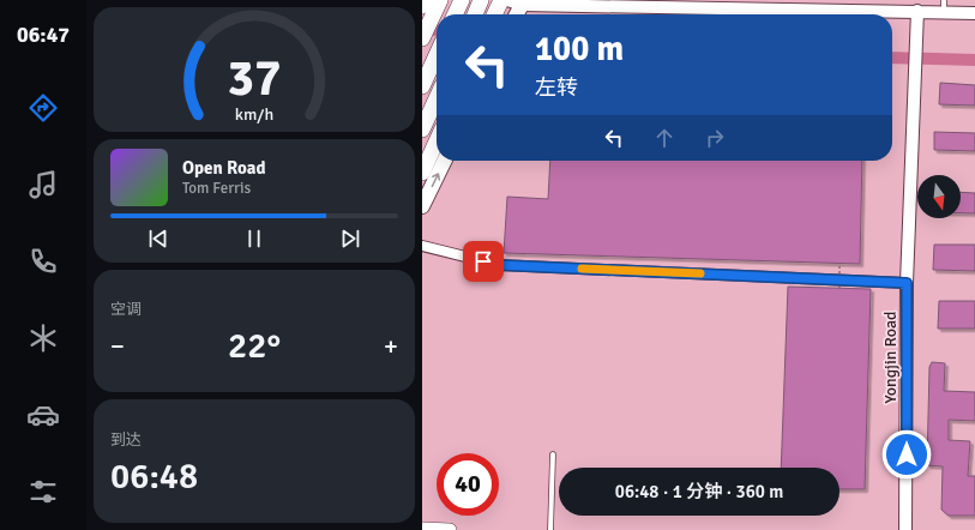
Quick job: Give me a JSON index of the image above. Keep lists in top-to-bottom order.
{
  "streets": {
    "street": ["Yongjin Road"]
  },
  "north": "bottom",
  "page": {
    "tabs": "06:47",
    "turn": ["100 m", "左转"],
    "song": ["Open Road", "Tom Ferris"],
    "tile": [
      "空调",
      ["到达", "06:48"]
    ],
    "heat": ["−", "22°", "+"],
    "limit": "40",
    "trip": "06:48 · 1 分钟 · 360 m",
    "gauge": ["37", "km/h"]
  }
}
